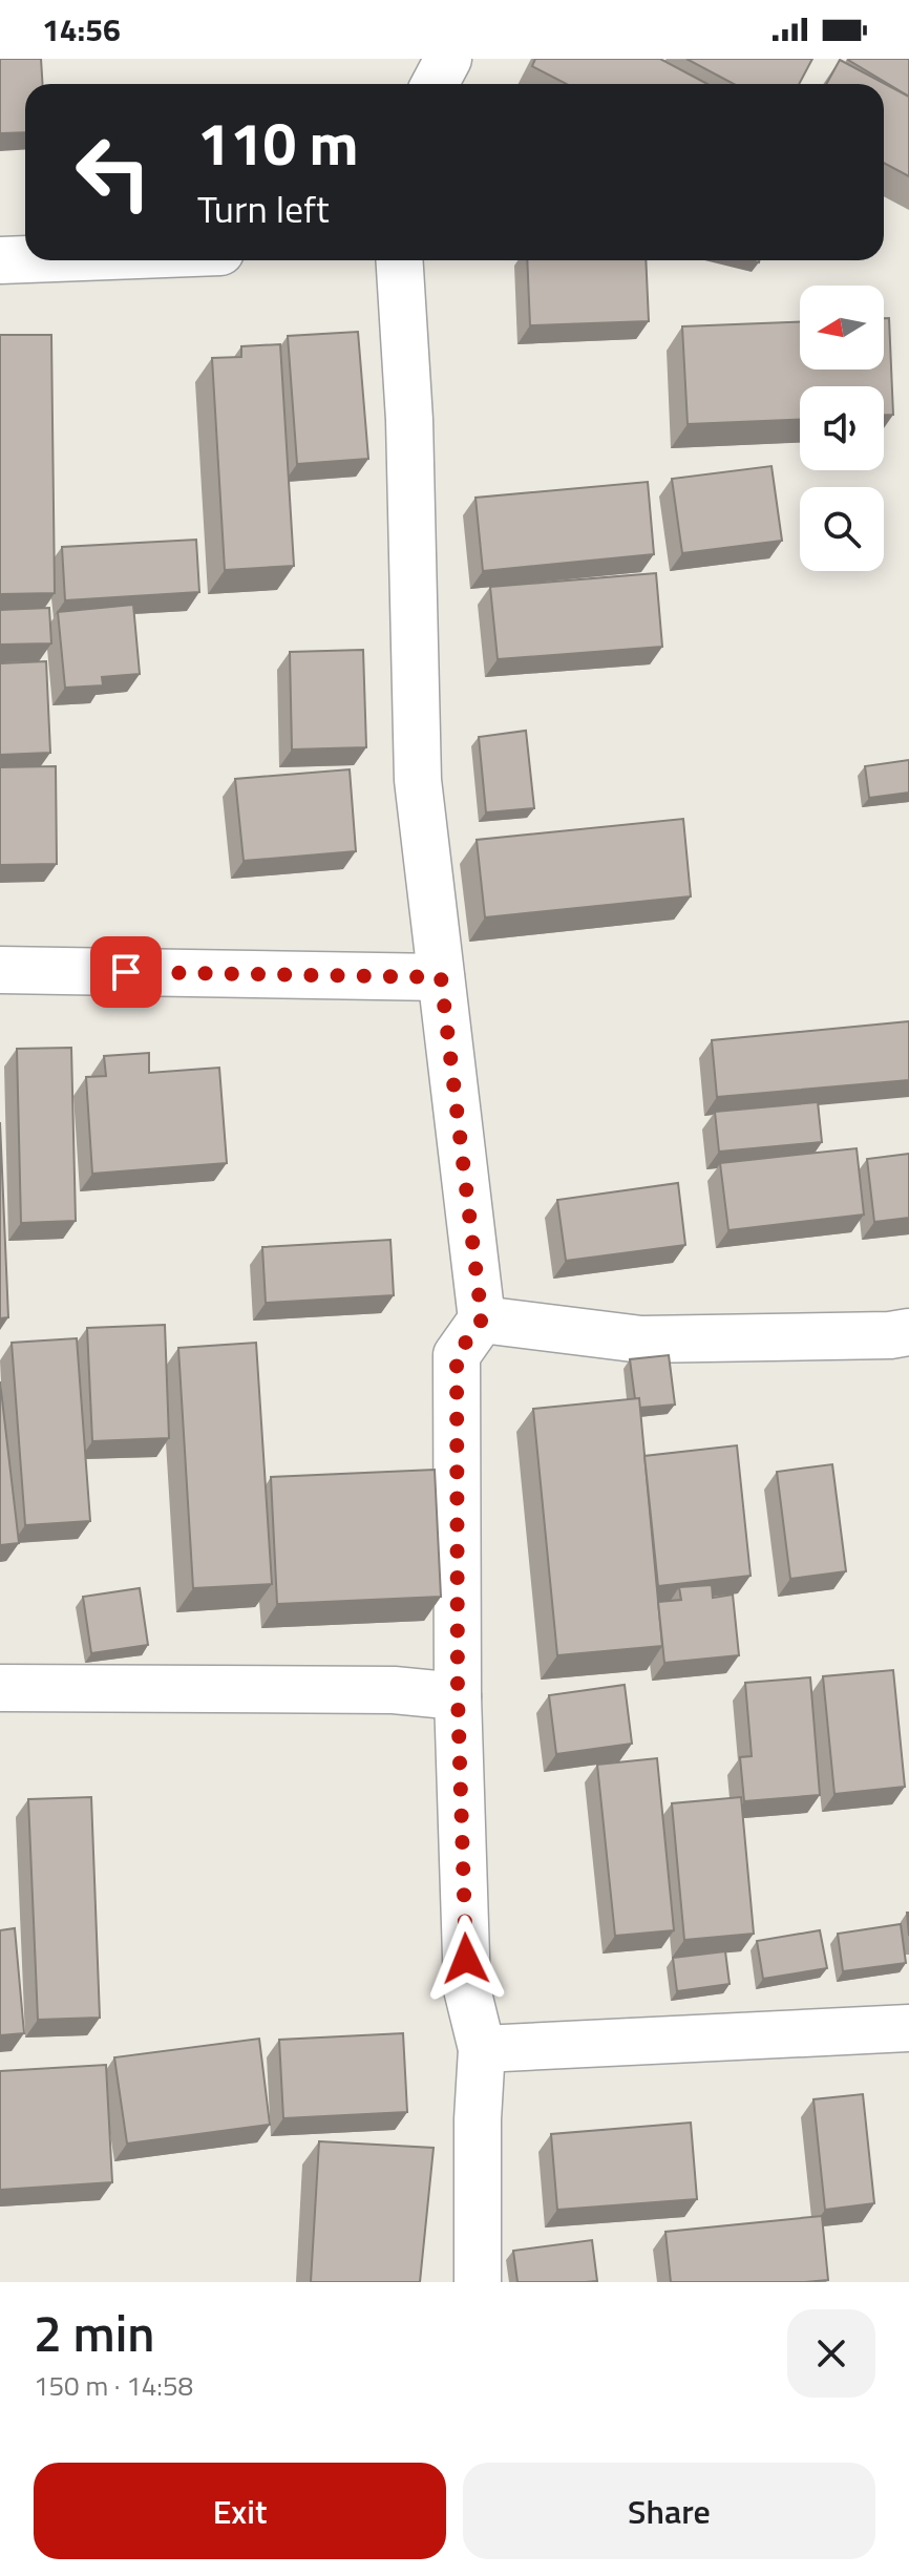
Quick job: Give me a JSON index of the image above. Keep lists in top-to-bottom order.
{
  "north": "left",
  "page": {
    "status": "14:56",
    "turn": ["110 m", "Turn left"],
    "heading": ["2 min", "150 m · 14:58"],
    "buttons": ["Exit", "Share"]
  }
}
